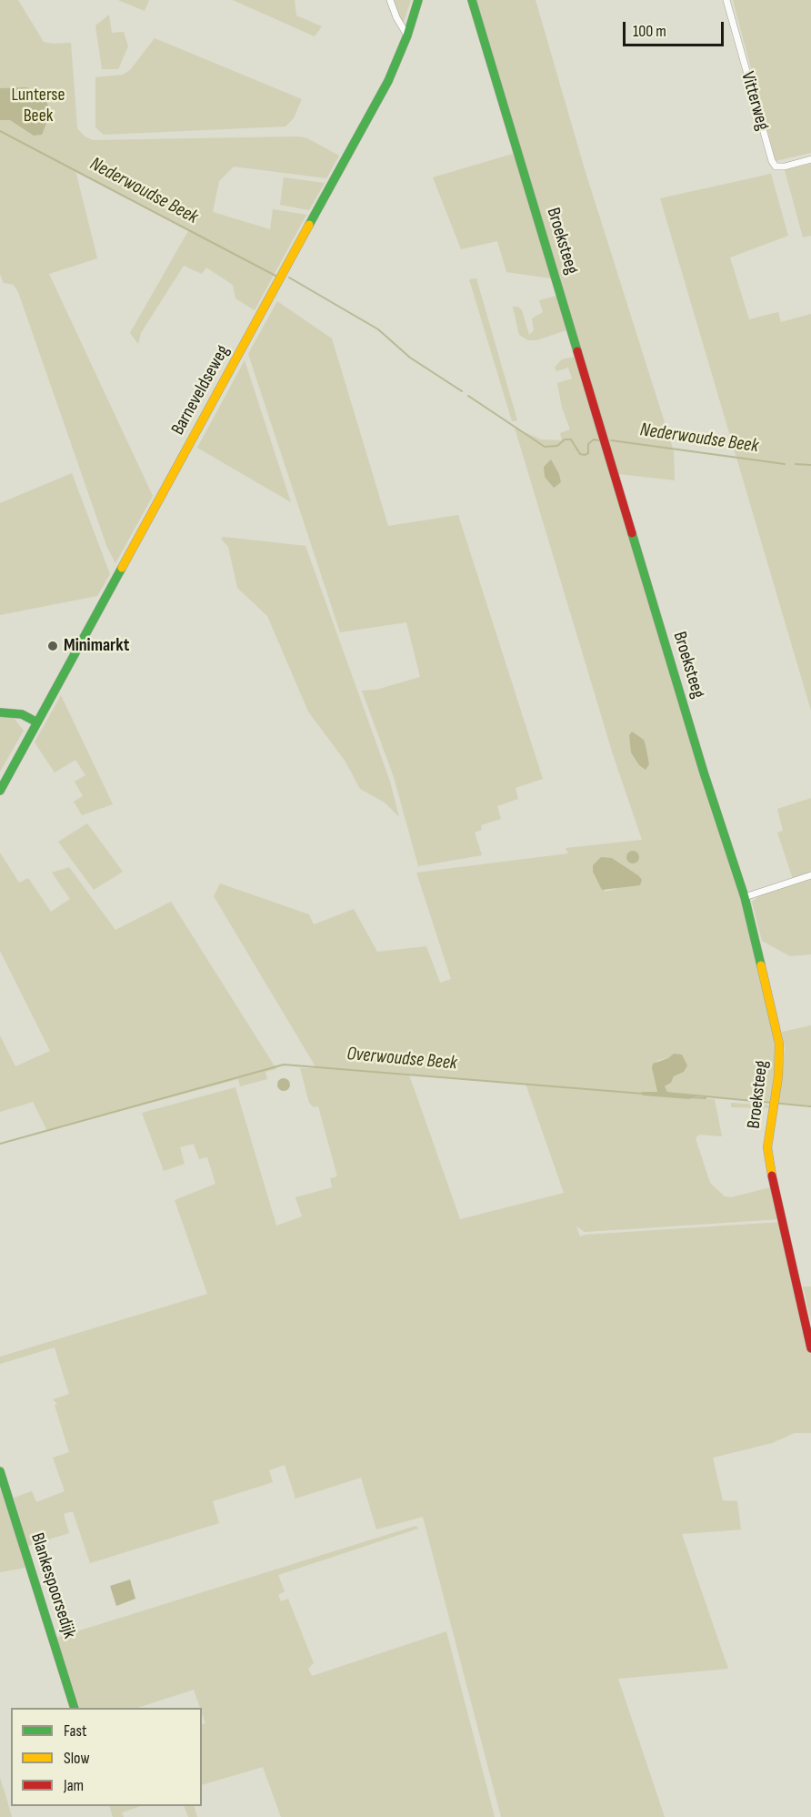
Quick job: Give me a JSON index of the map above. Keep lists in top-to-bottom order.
{
  "streets": {
    "street": [
      "Vitterweg",
      "Broeksteeg",
      "Barneveldseweg",
      "Blankespoorsedijk"
    ]
  },
  "water": ["Nederwoudse Beek", "Overwoudse Beek"],
  "parks": ["Lunterse Beek"],
  "places": ["Minimarkt"],
  "legend": ["Fast", "Slow", "Jam"],
  "scale_bar": "100 m"
}
